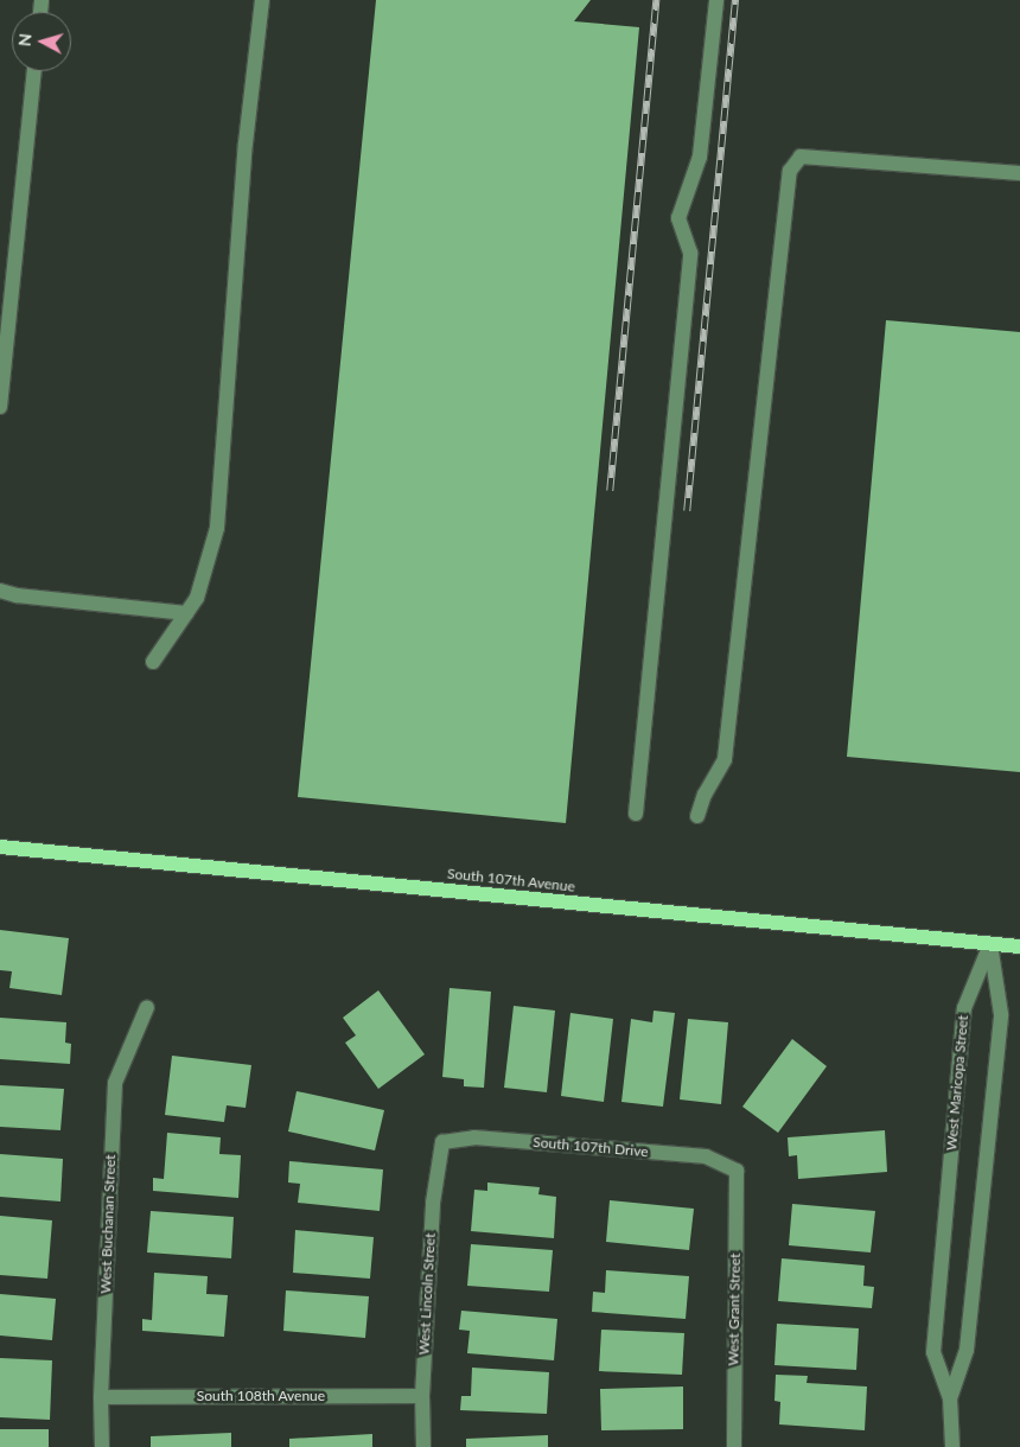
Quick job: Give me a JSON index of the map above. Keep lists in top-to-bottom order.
{
  "streets": {
    "main road": ["South 107th Avenue"],
    "street": [
      "West Maricopa Street",
      "South 107th Drive",
      "West Buchanan Street",
      "West Lincoln Street",
      "West Grant Street",
      "South 108th Avenue"
    ]
  },
  "crossings": [
    ["South 107th Avenue", "West Maricopa Street"],
    ["South 107th Drive", "West Lincoln Street"],
    ["South 107th Drive", "West Grant Street"],
    ["West Buchanan Street", "South 108th Avenue"],
    ["West Lincoln Street", "South 108th Avenue"]
  ],
  "north": "left"
}
